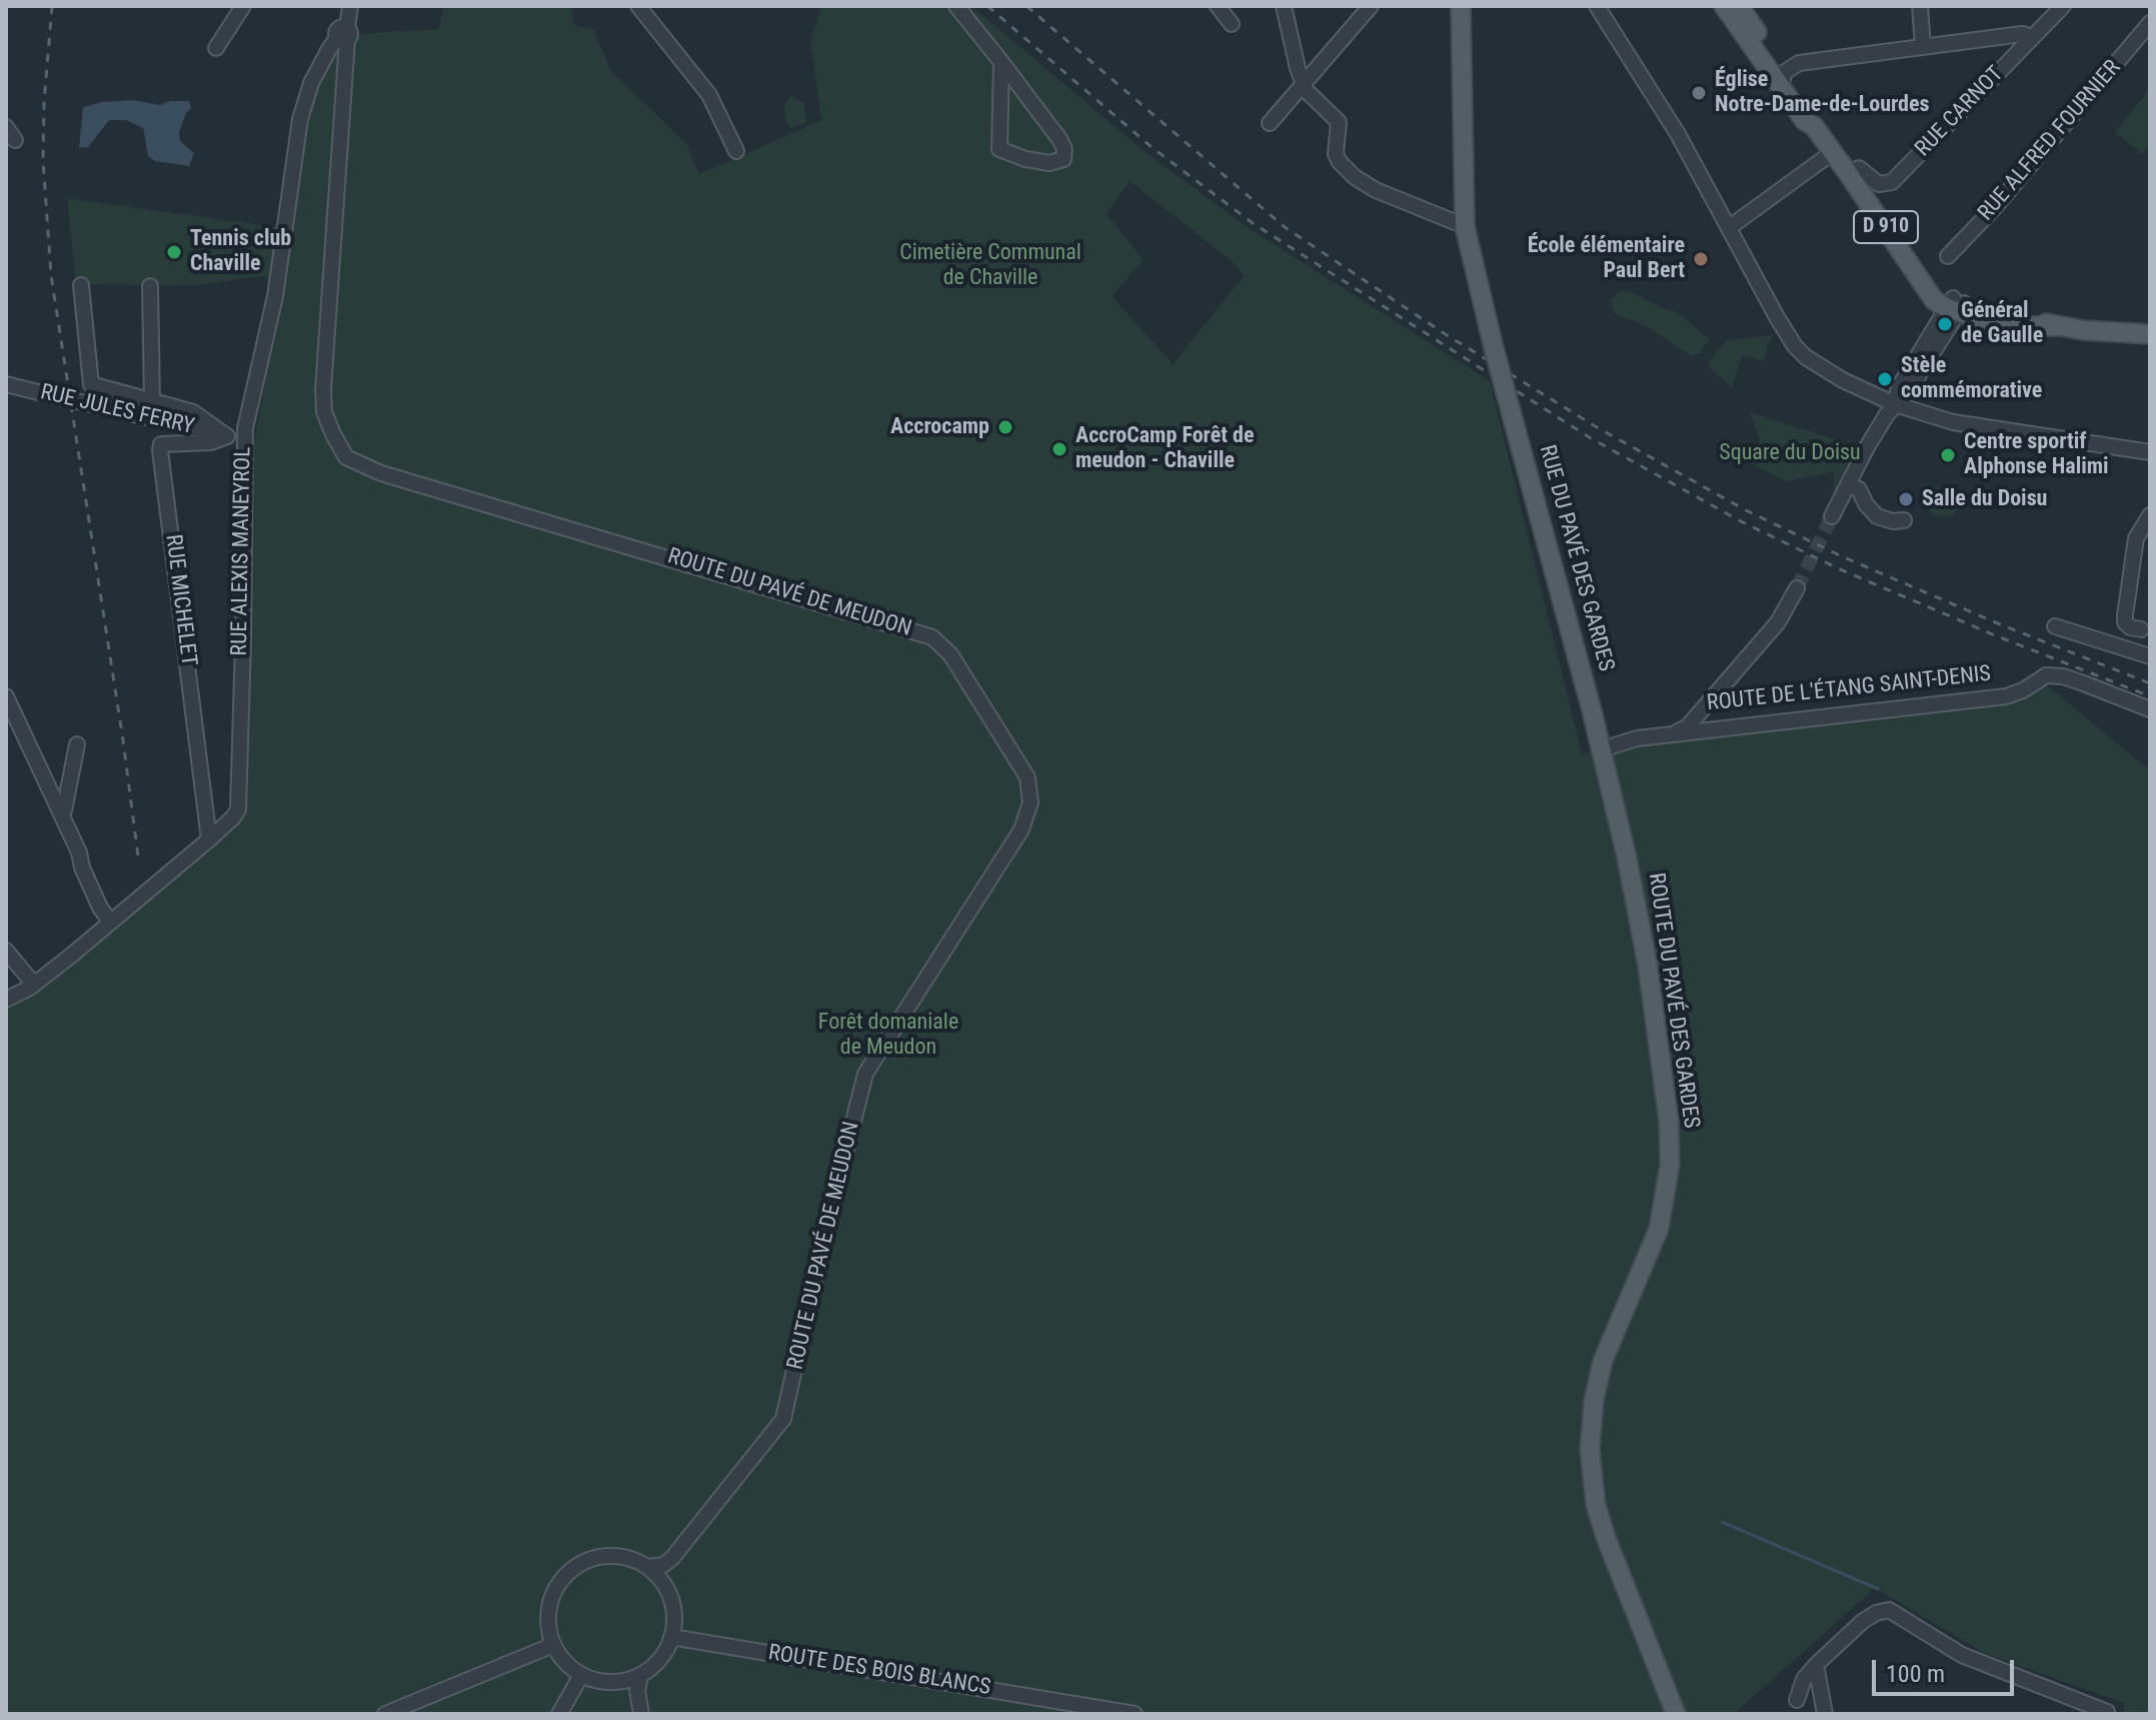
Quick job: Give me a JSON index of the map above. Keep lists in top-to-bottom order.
{
  "streets": {
    "main road": ["D 910", "RUE DU PAVÉ DES GARDES", "ROUTE DU PAVÉ DES GARDES"],
    "street": [
      "RUE CARNOT",
      "RUE ALFRED FOURNIER",
      "RUE JULES FERRY",
      "RUE ALEXIS MANEYROL",
      "ROUTE DU PAVÉ DE MEUDON",
      "RUE MICHELET",
      "ROUTE DE L'ÉTANG SAINT-DENIS",
      "ROUTE DES BOIS BLANCS"
    ]
  },
  "crossings": [
    ["RUE CARNOT", "D 910"],
    ["RUE JULES FERRY", "RUE MICHELET"],
    ["RUE ALEXIS MANEYROL", "ROUTE DU PAVÉ DE MEUDON"],
    ["RUE ALEXIS MANEYROL", "RUE MICHELET"],
    ["RUE DU PAVÉ DES GARDES", "ROUTE DE L'ÉTANG SAINT-DENIS"],
    ["RUE DU PAVÉ DES GARDES", "ROUTE DU PAVÉ DES GARDES"],
    ["ROUTE DU PAVÉ DE MEUDON", "ROUTE DES BOIS BLANCS"],
    ["ROUTE DE L'ÉTANG SAINT-DENIS", "ROUTE DU PAVÉ DES GARDES"]
  ],
  "parks": ["Cimetière Communal de Chaville", "Square du Doisu", "Forêt domaniale de Meudon"],
  "places": [
    "Église Notre-Dame-de-Lourdes",
    "Tennis club Chaville",
    "École élémentaire Paul Bert",
    "Général de Gaulle",
    "Stèle commémorative",
    "Accrocamp",
    "AccroCamp Forêt de meudon - Chaville",
    "Centre sportif Alphonse Halimi",
    "Salle du Doisu"
  ],
  "scale_bar": "100 m"
}
